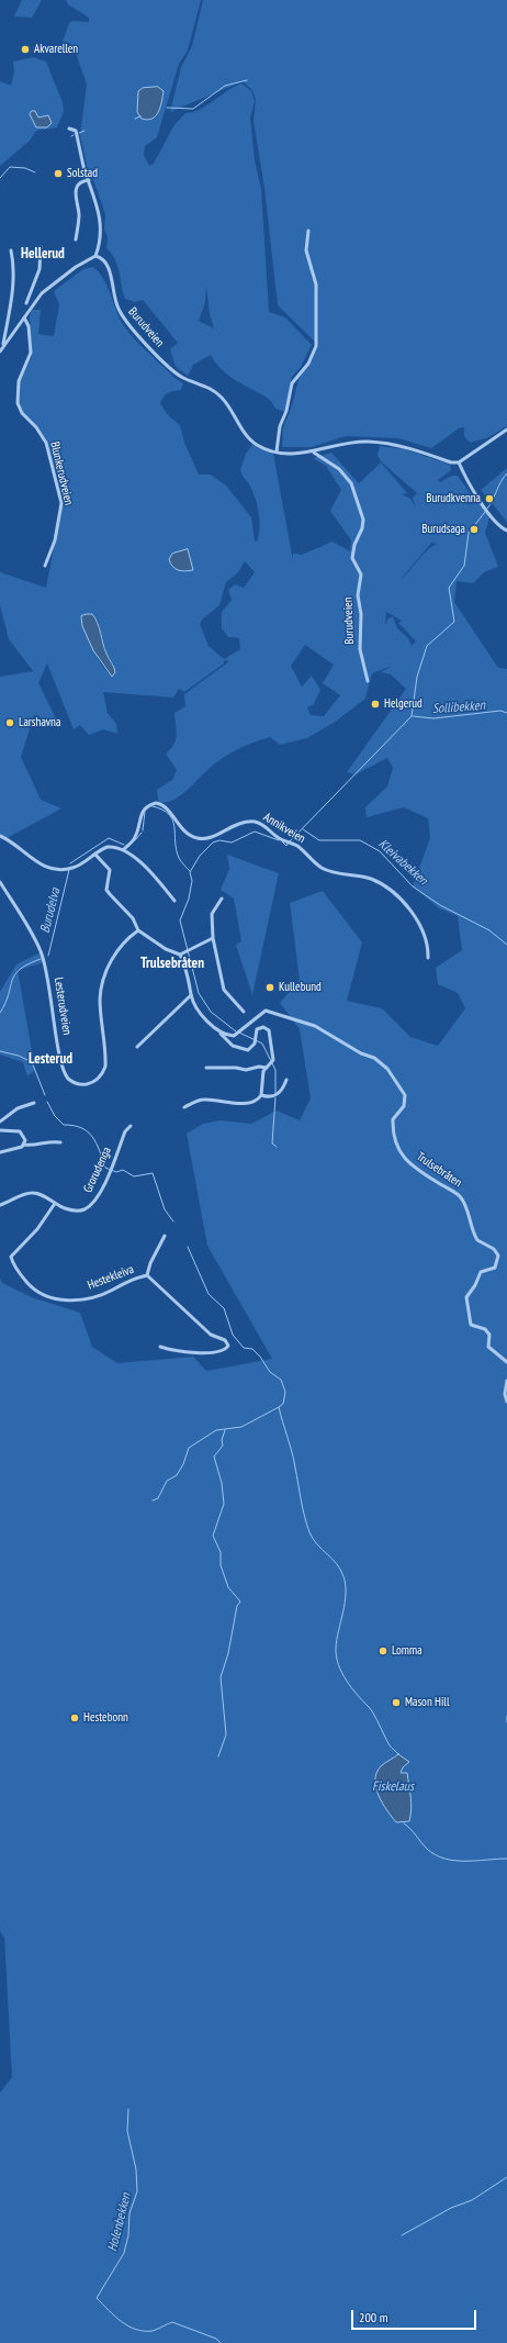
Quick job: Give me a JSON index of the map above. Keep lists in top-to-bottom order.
{
  "streets": {
    "street": [
      "Burudveien",
      "Blunkerudveien",
      "Annikveien",
      "Lesterudveien",
      "Grorudenga",
      "Trulsebråten",
      "Hestekleiva"
    ]
  },
  "crossings": [
    ["Grorudenga", "Hestekleiva"]
  ],
  "districts": ["Hellerud", "Trulsebråten", "Lesterud"],
  "water": [
    "Sollibekken",
    "Kleivabekken",
    "Burudelva",
    "Fiskelaus",
    "Holenbekken"
  ],
  "places": [
    "Akvarellen",
    "Solstad",
    "Burudkvenna",
    "Burudsaga",
    "Helgerud",
    "Larshavna",
    "Kullebund",
    "Lomma",
    "Mason Hill",
    "Hestebonn"
  ],
  "scale_bar": "200 m"
}
